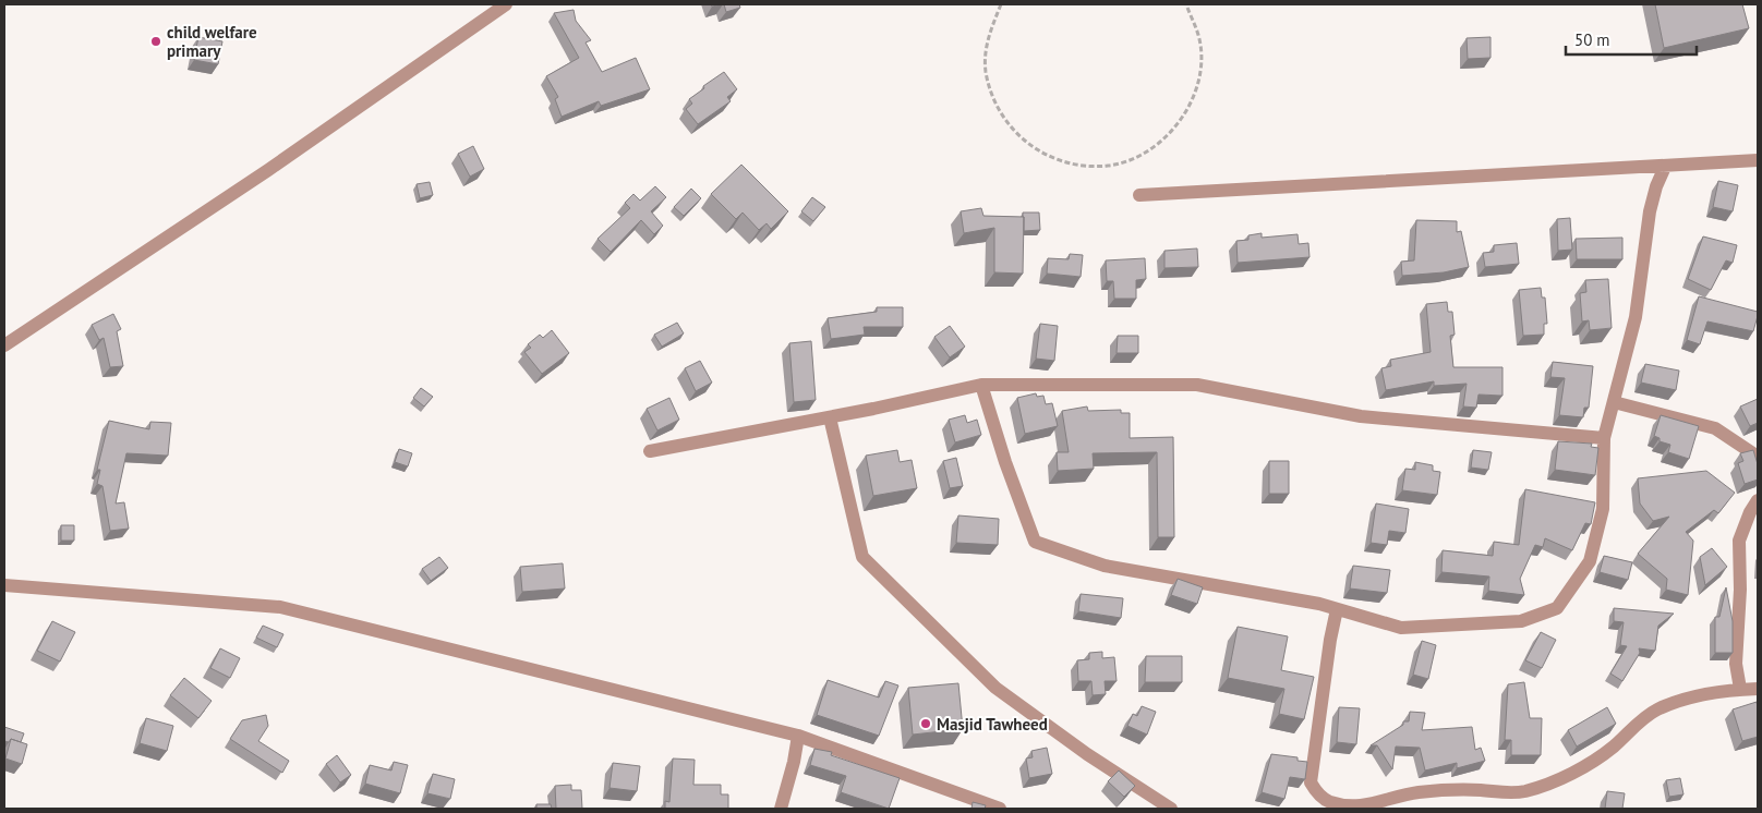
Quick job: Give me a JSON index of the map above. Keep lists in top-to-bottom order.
{
  "places": ["child welfare primary", "Masjid Tawheed"],
  "scale_bar": "50 m"
}
